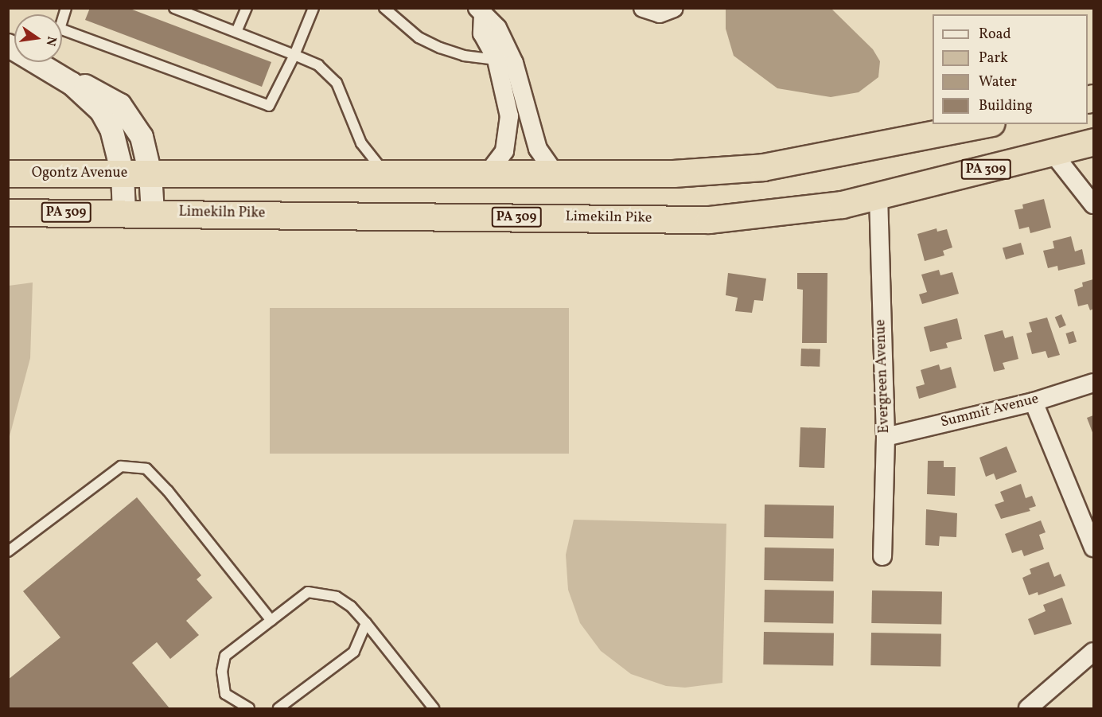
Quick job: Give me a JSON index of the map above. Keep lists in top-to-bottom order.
{
  "streets": {
    "highway": ["PA 309", "Ogontz Avenue", "Limekiln Pike"],
    "street": ["Evergreen Avenue", "Summit Avenue"]
  },
  "crossings": [
    ["PA 309", "Limekiln Pike"],
    ["Limekiln Pike", "Evergreen Avenue"],
    ["Evergreen Avenue", "Summit Avenue"]
  ],
  "legend": [
    "Road",
    "Park",
    "Water",
    "Building"
  ],
  "north": "right"
}
